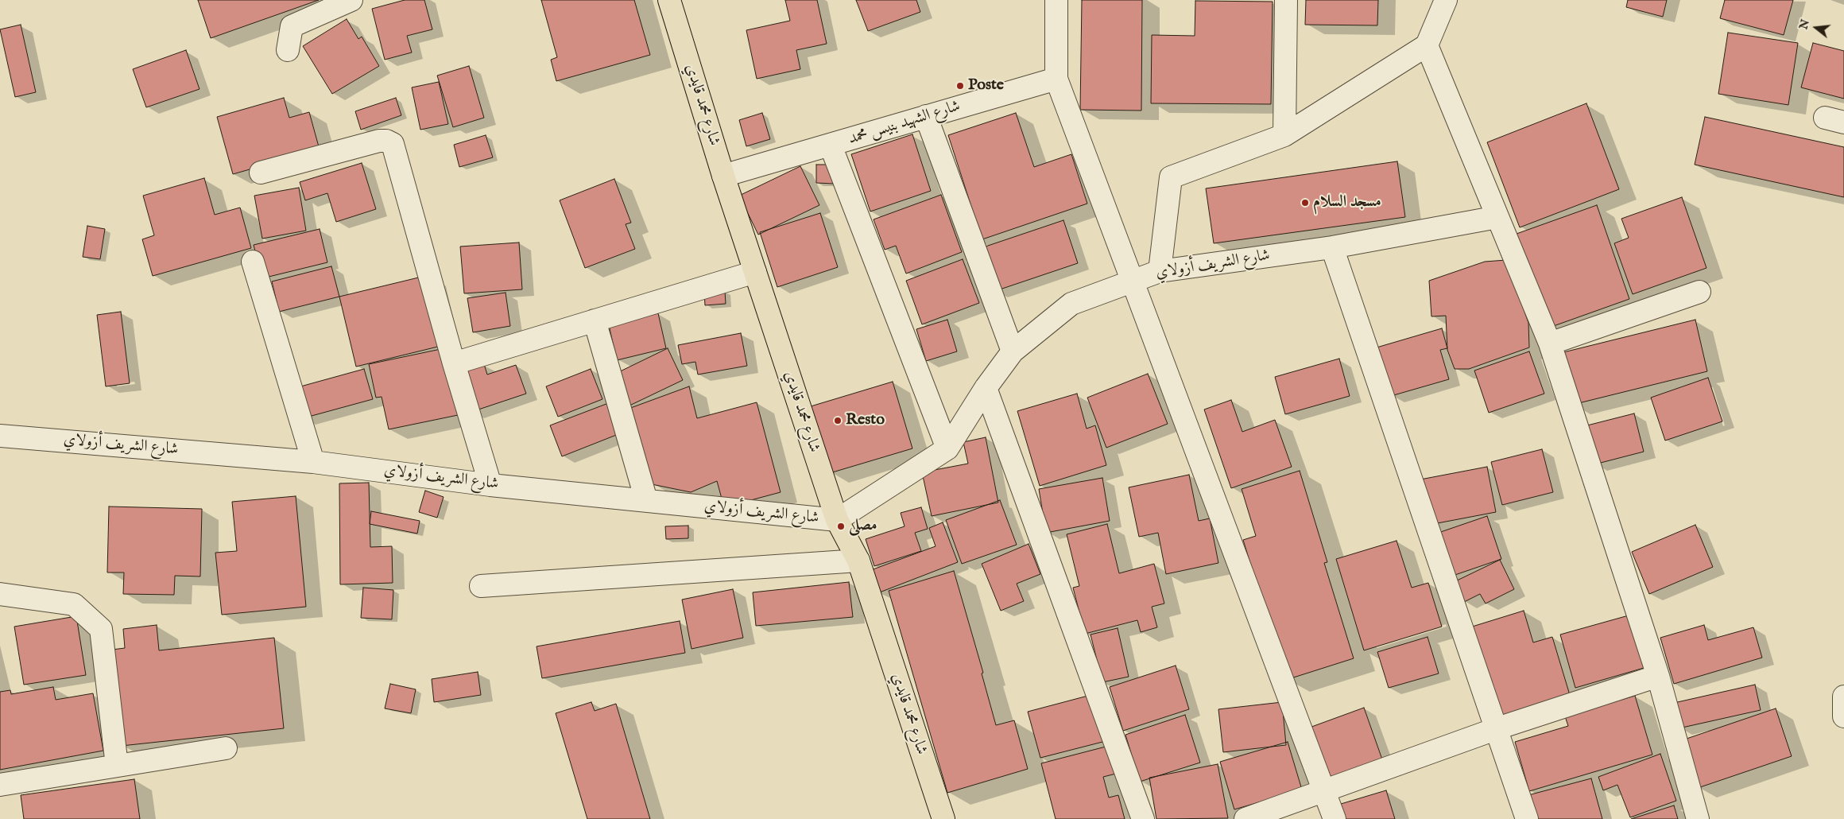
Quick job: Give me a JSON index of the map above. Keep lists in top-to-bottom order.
{
  "streets": {
    "main road": ["شارع محمد قايدي"],
    "street": ["شارع الشهيد بنيس محمد", "شارع الشريف أزولاي"]
  },
  "crossings": [
    ["شارع محمد قايدي", "شارع الشهيد بنيس محمد"],
    ["شارع محمد قايدي", "شارع الشريف أزولاي"]
  ],
  "places": [
    "Poste",
    "مسجد السلام",
    "Resto",
    "مصلى"
  ],
  "north": "left"
}
